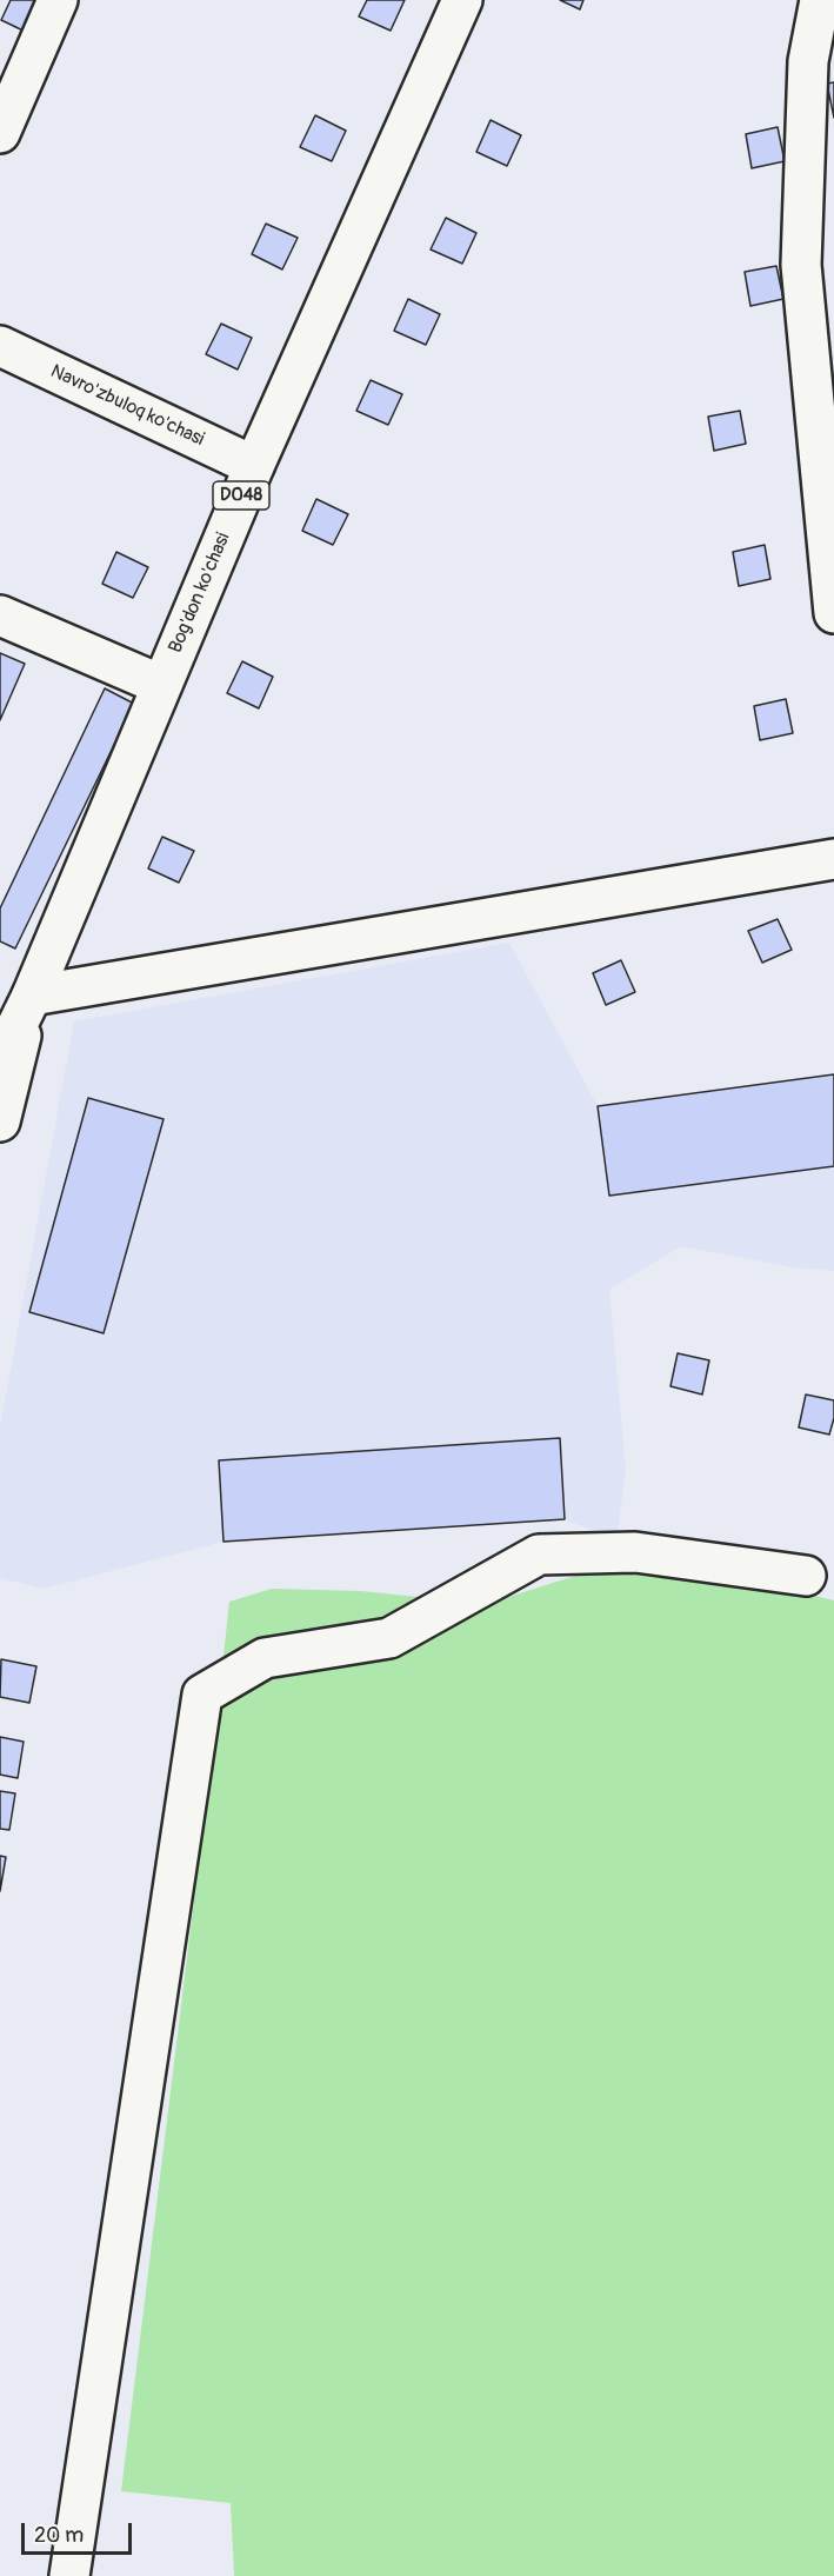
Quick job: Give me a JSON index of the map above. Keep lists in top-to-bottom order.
{
  "streets": {
    "street": ["Navro'zbuloq ko'chasi", "D048", "Bog'don ko'chasi"]
  },
  "crossings": [
    ["Navro'zbuloq ko'chasi", "Bog'don ko'chasi"]
  ],
  "scale_bar": "20 m"
}
